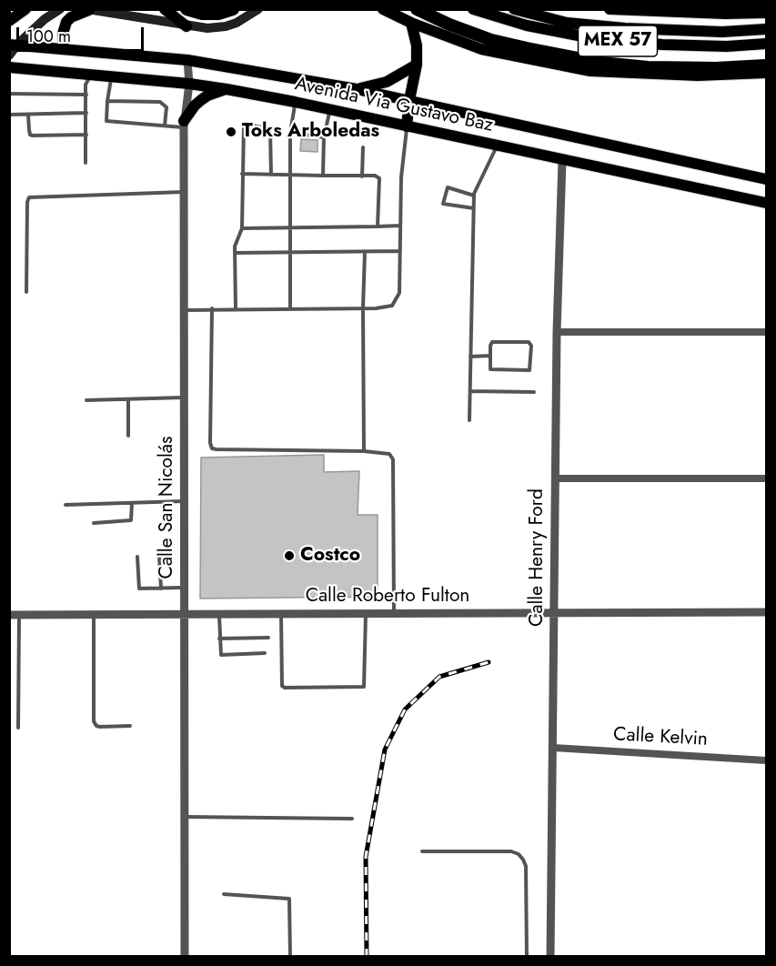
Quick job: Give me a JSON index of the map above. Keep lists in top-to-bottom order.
{
  "streets": {
    "main road": ["MEX 57", "Avenida Via Gustavo Baz"],
    "street": [
      "Calle San Nicolás",
      "Calle Henry Ford",
      "Calle Roberto Fulton",
      "Calle Kelvin"
    ]
  },
  "crossings": [
    ["Avenida Via Gustavo Baz", "Calle San Nicolás"],
    ["Avenida Via Gustavo Baz", "Calle Henry Ford"],
    ["Calle San Nicolás", "Calle Roberto Fulton"],
    ["Calle Henry Ford", "Calle Roberto Fulton"],
    ["Calle Henry Ford", "Calle Kelvin"]
  ],
  "places": ["Toks Arboledas", "Costco"],
  "scale_bar": "100 m"
}
